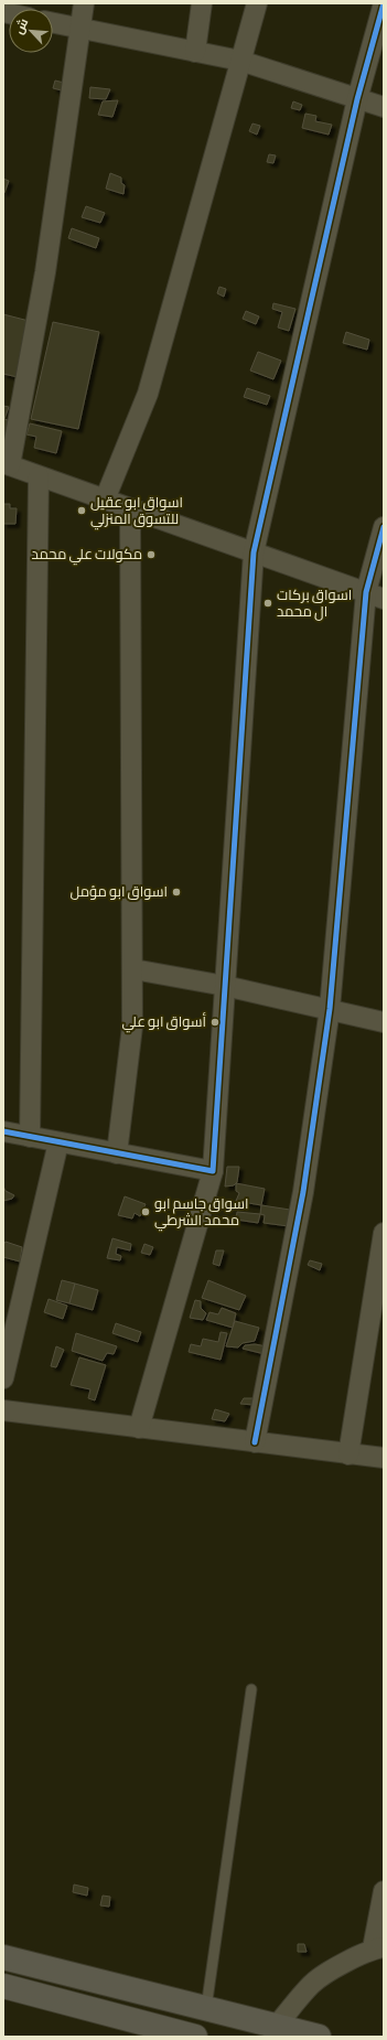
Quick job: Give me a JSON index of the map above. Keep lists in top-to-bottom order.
{
  "places": [
    "اسواق ابو عقيل للتسوق المنزلي",
    "مكولات علي محمد",
    "اسواق بركات ال محمد",
    "اسواق ابو مؤمل",
    "أسواق ابو علي",
    "اسواق جاسم ابو محمد الشرطي"
  ],
  "north": "top left"
}
